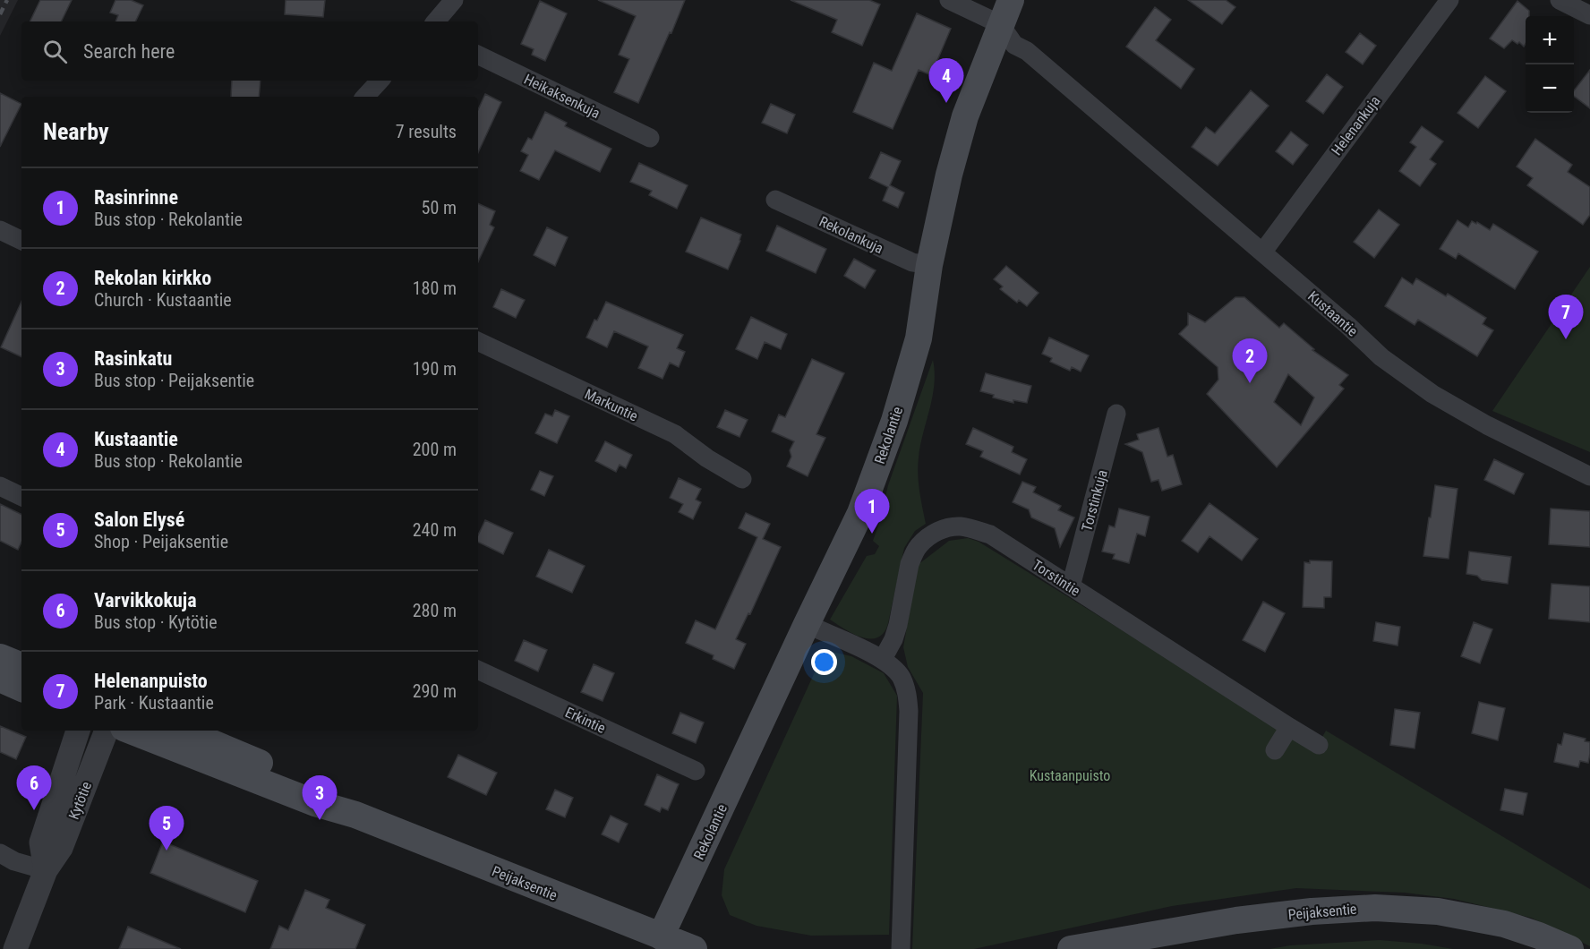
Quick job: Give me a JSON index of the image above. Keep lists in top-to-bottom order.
{
  "streets": {
    "main road": ["Rekolantie", "Peijaksentie"],
    "street": [
      "Heikaksenkuja",
      "Helenankuja",
      "Rekolankuja",
      "Kustaantie",
      "Markuntie",
      "Torstinkuja",
      "Torstintie",
      "Erkintie",
      "Kytötie"
    ]
  },
  "crossings": [
    ["Helenankuja", "Kustaantie"],
    ["Rekolankuja", "Rekolantie"],
    ["Kustaantie", "Rekolantie"],
    ["Rekolantie", "Peijaksentie"],
    ["Torstinkuja", "Torstintie"]
  ],
  "parks": ["Kustaanpuisto"],
  "page": {
    "map_buttons": ["+", "−"],
    "search": "Search here",
    "pins": [
      "4",
      "7",
      "2",
      "1",
      "6",
      "3",
      "5"
    ],
    "heading": ["Nearby", "7 results"],
    "list": [
      {
        "mark": "1",
        "name": "Rasinrinne",
        "note": "Bus stop · Rekolantie",
        "value": "50 m"
      },
      {
        "mark": "2",
        "name": "Rekolan kirkko",
        "note": "Church · Kustaantie",
        "value": "180 m"
      },
      {
        "mark": "3",
        "name": "Rasinkatu",
        "note": "Bus stop · Peijaksentie",
        "value": "190 m"
      },
      {
        "mark": "4",
        "name": "Kustaantie",
        "note": "Bus stop · Rekolantie",
        "value": "200 m"
      },
      {
        "mark": "5",
        "name": "Salon Elysé",
        "note": "Shop · Peijaksentie",
        "value": "240 m"
      },
      {
        "mark": "6",
        "name": "Varvikkokuja",
        "note": "Bus stop · Kytötie",
        "value": "280 m"
      },
      {
        "mark": "7",
        "name": "Helenanpuisto",
        "note": "Park · Kustaantie",
        "value": "290 m"
      }
    ]
  }
}
